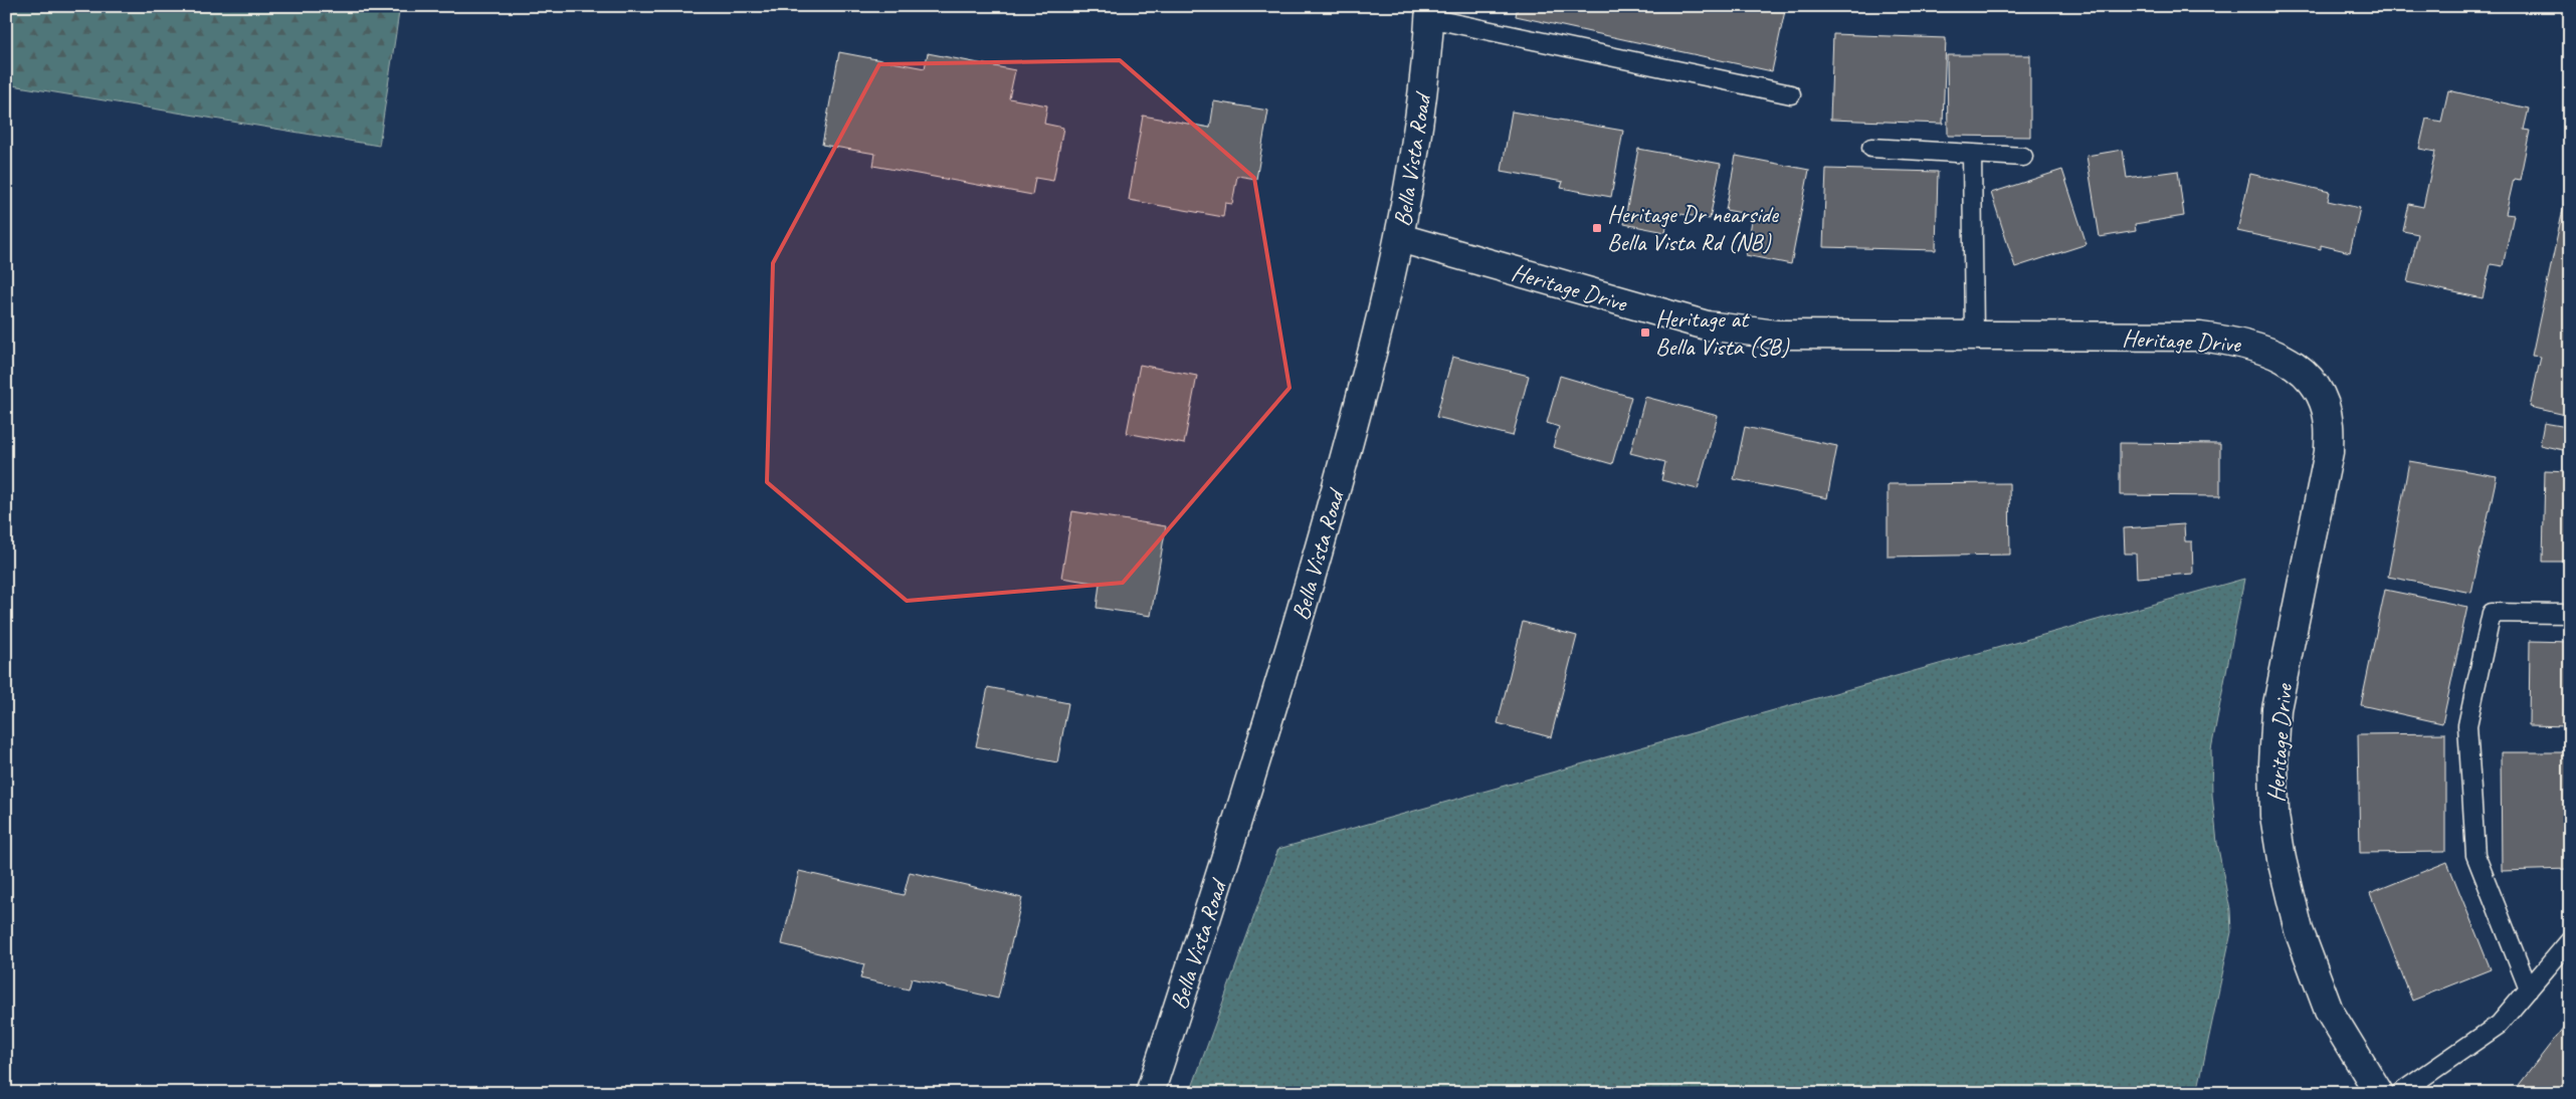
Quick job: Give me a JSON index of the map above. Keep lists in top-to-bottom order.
{
  "streets": {
    "street": ["Bella Vista Road", "Heritage Drive"]
  },
  "crossings": [
    ["Bella Vista Road", "Heritage Drive"]
  ],
  "places": {
    "transit": ["Heritage Dr nearside Bella Vista Rd (NB)", "Heritage at Bella Vista (SB)"]
  }
}
